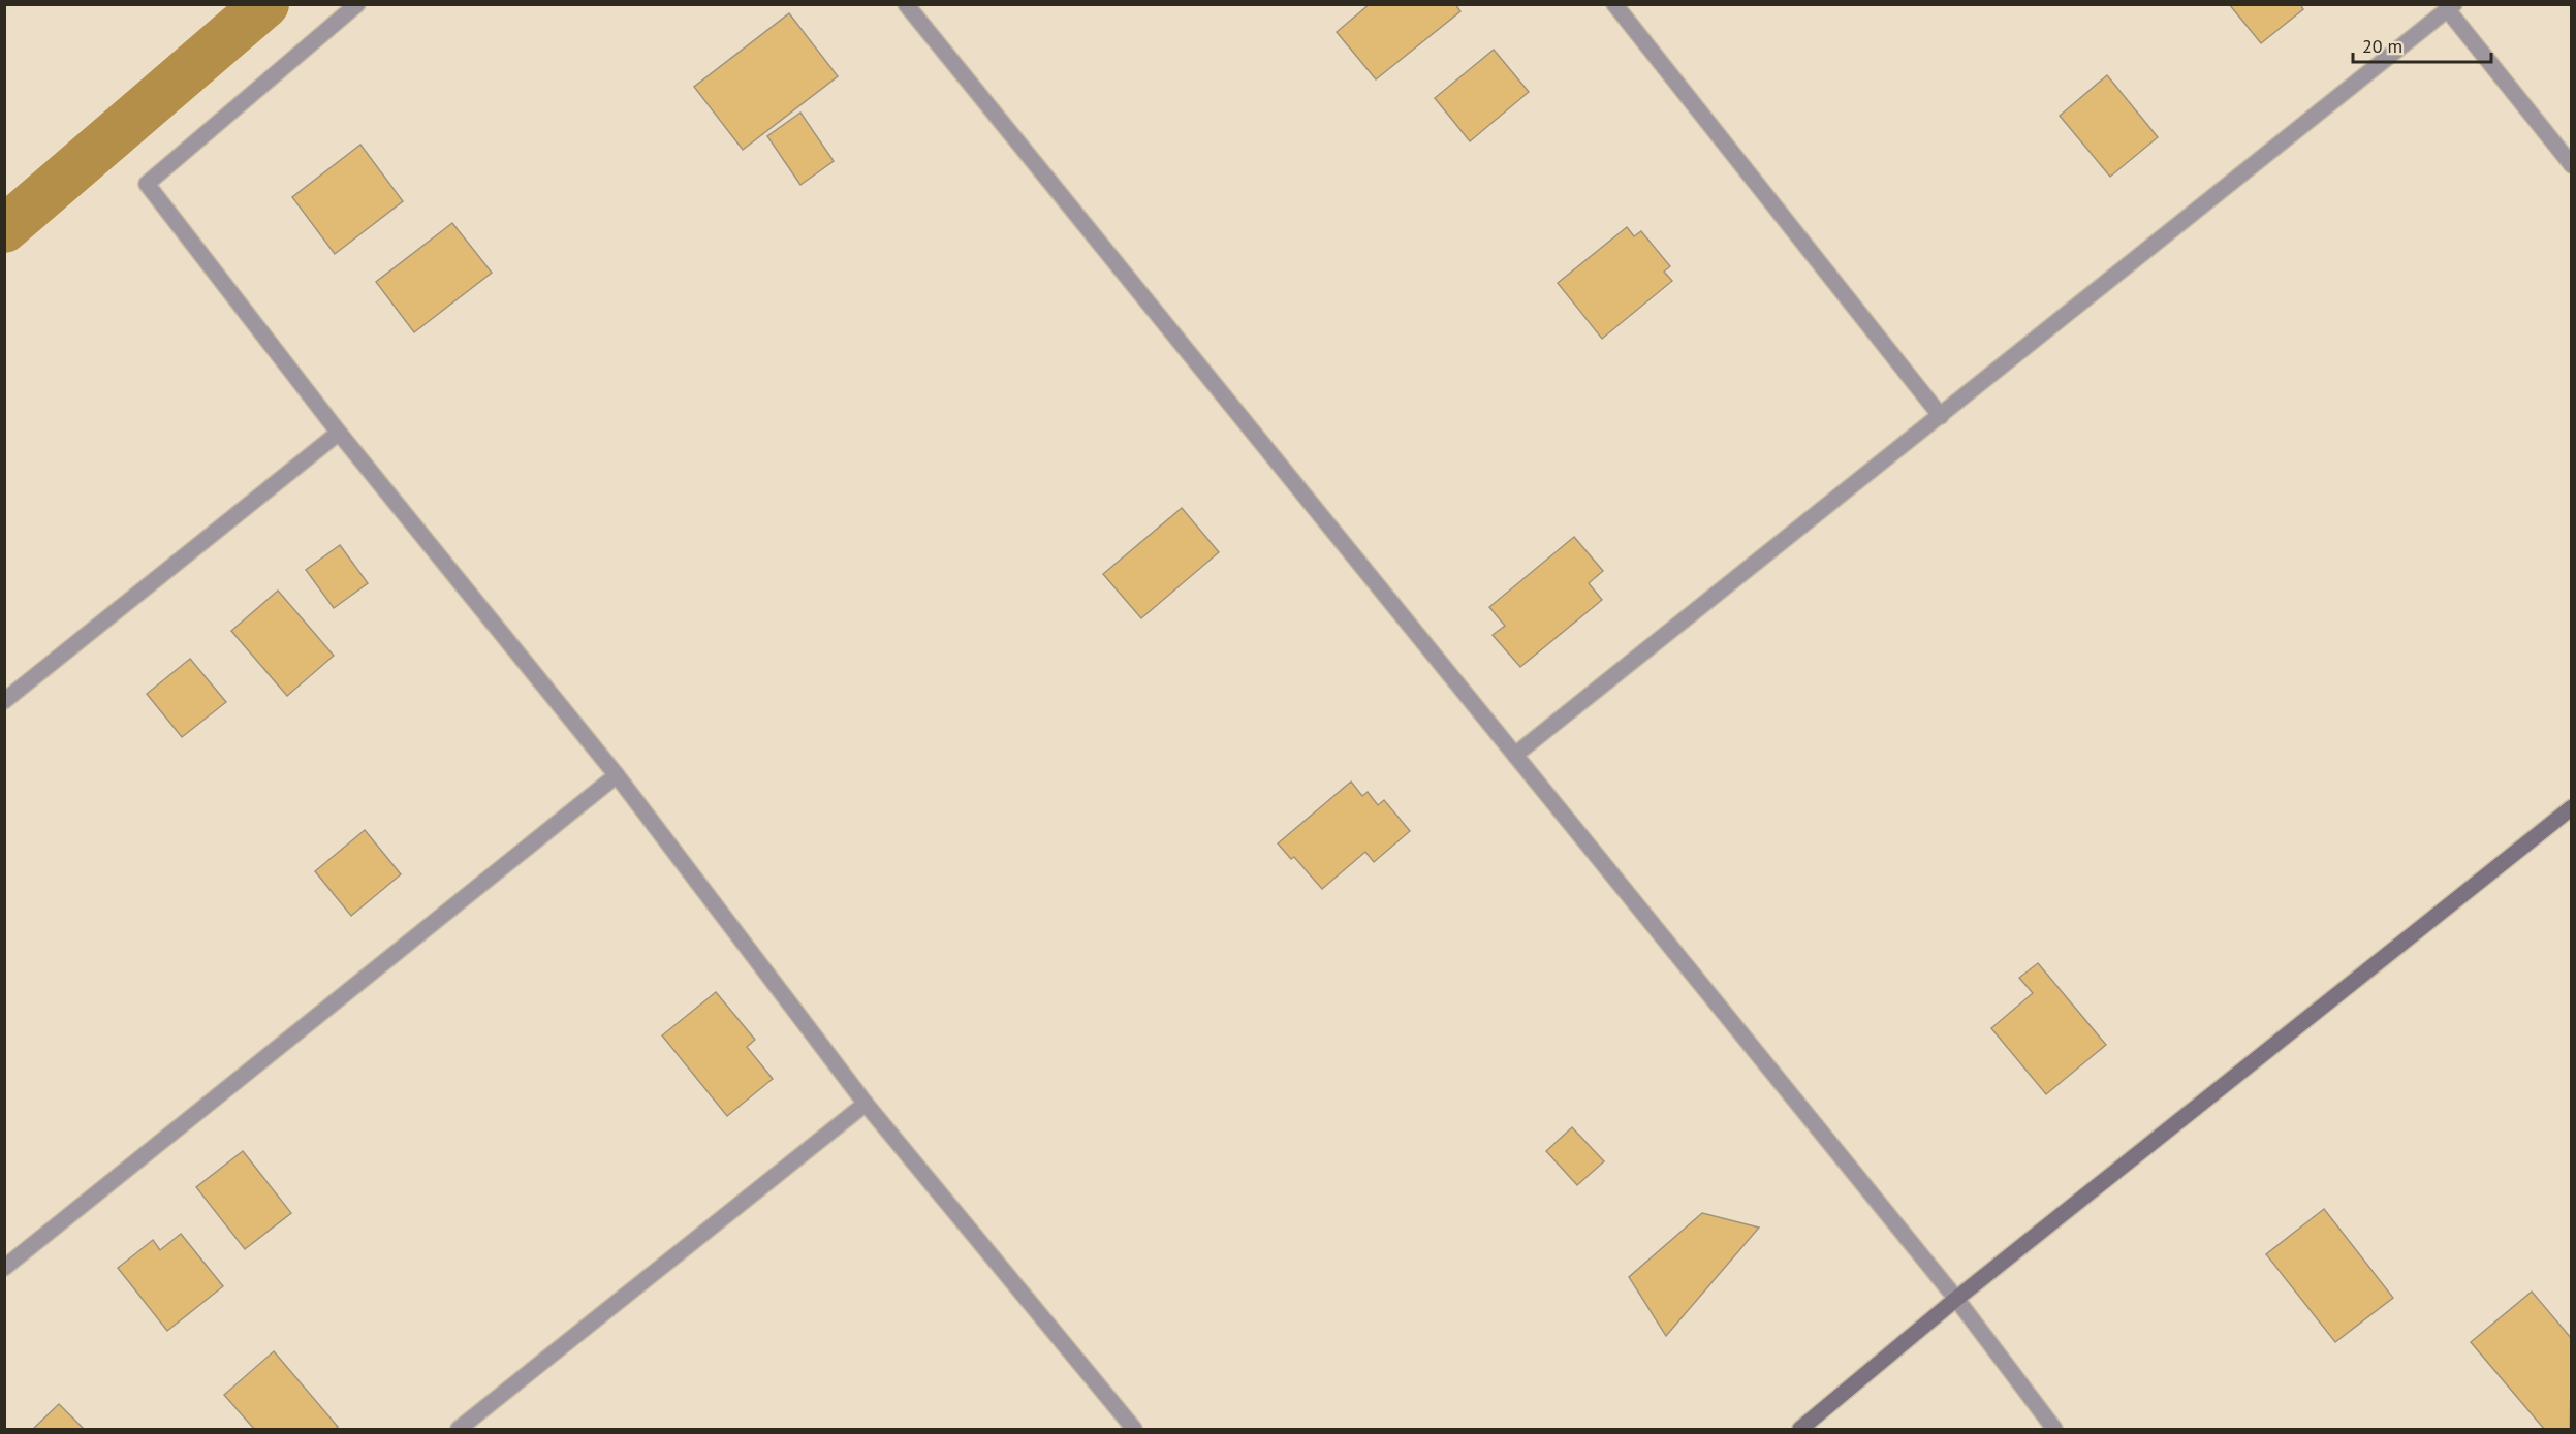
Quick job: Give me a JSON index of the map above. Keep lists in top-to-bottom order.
{
  "scale_bar": "20 m"
}
